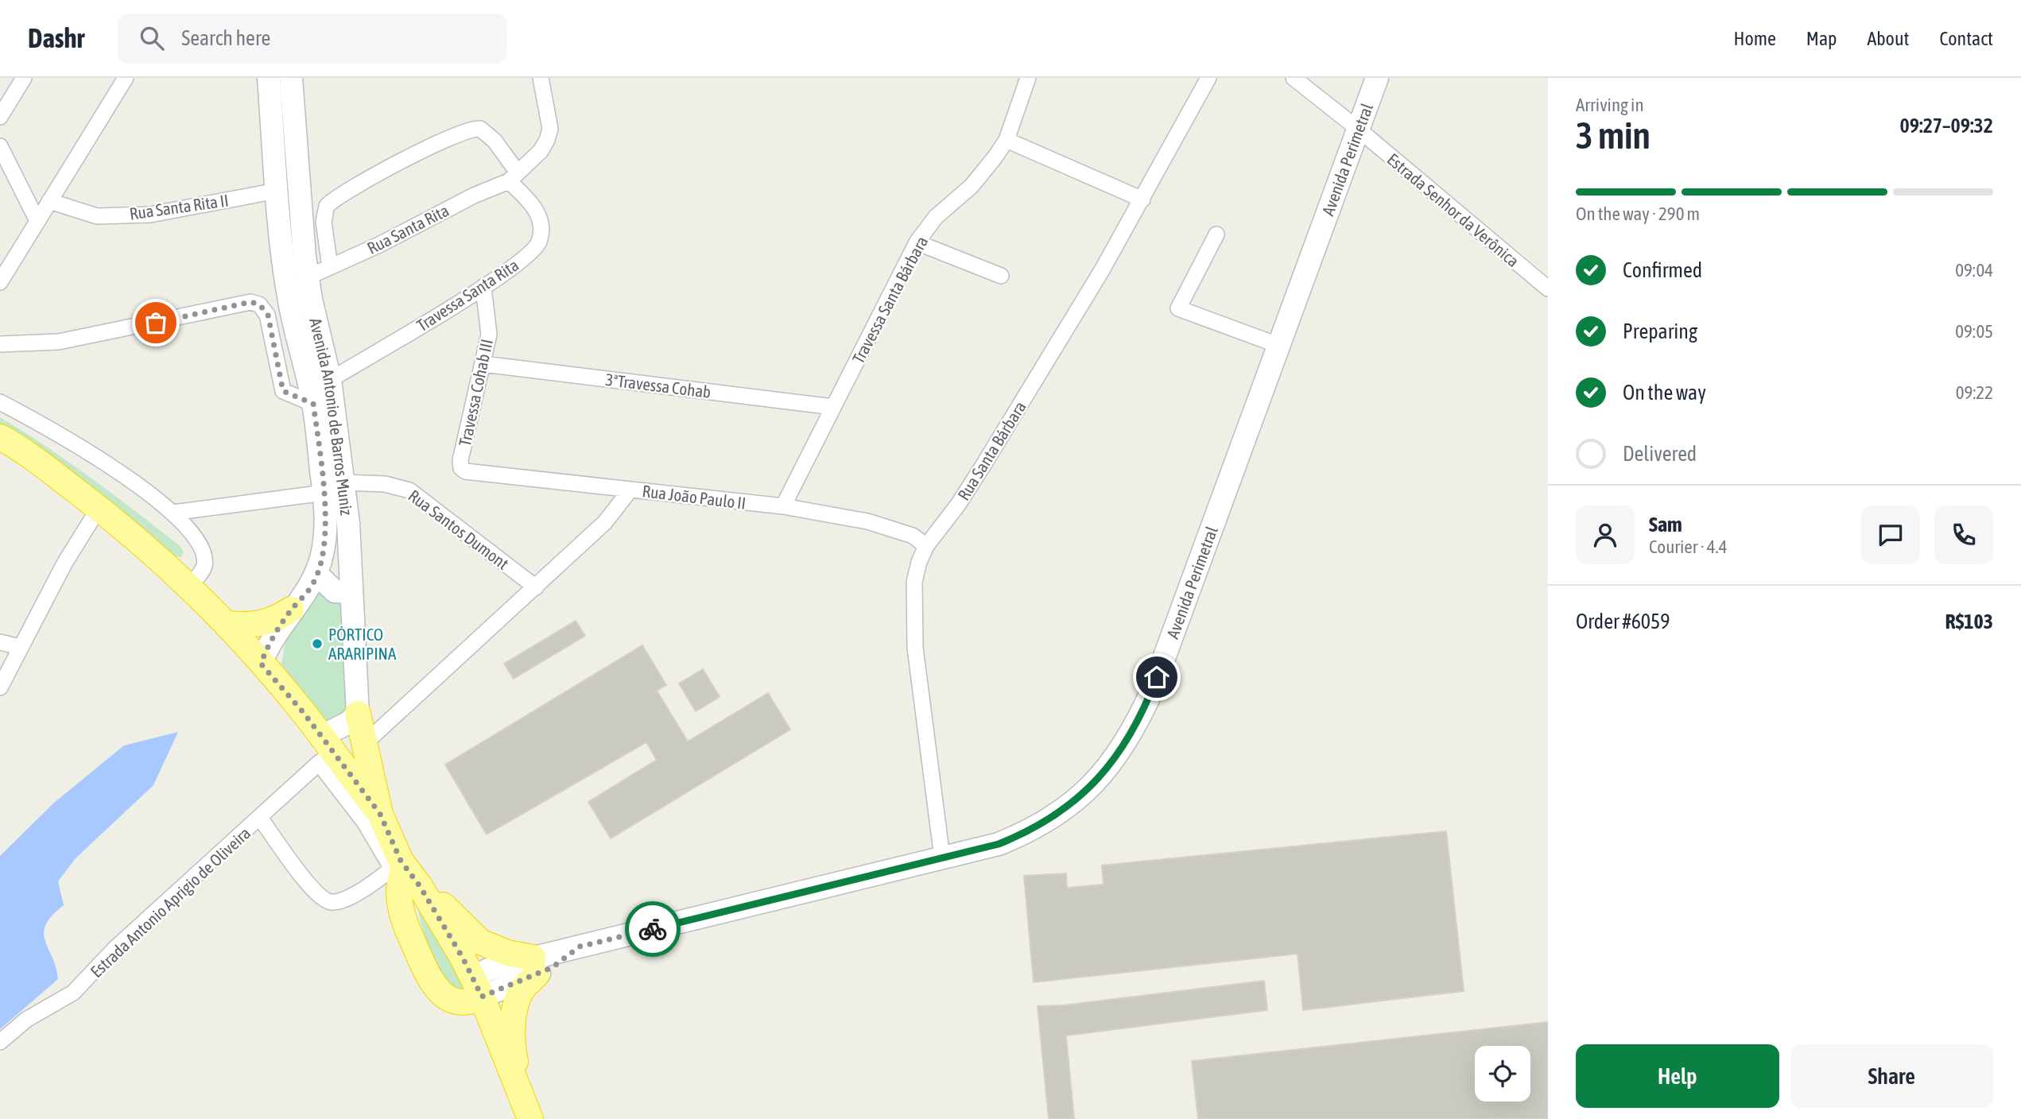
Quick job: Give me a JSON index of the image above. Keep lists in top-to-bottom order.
{
  "streets": {
    "main road": ["Avenida Perimetral", "Avenida Antonio de Barros Muniz"],
    "street": [
      "Rua Santa Rita II",
      "Estrada Senhor da Verônica",
      "Rua Santa Rita",
      "Travessa Santa Rita",
      "Travessa Santa Bárbara",
      "3ªTravessa Cohab",
      "Travessa Cohab III",
      "Rua Santa Bárbara",
      "Rua João Paulo II",
      "Rua Santos Dumont",
      "Estrada Antonio Aprigio de Oliveira"
    ]
  },
  "crossings": [
    ["Avenida Perimetral", "Estrada Senhor da Verônica"],
    ["Avenida Perimetral", "Rua Santa Bárbara"],
    ["Rua Santa Rita II", "Avenida Antonio de Barros Muniz"],
    ["Rua Santa Rita", "Travessa Santa Rita"],
    ["Rua Santa Rita", "Avenida Antonio de Barros Muniz"],
    ["Travessa Santa Rita", "Travessa Cohab III"],
    ["Travessa Santa Rita", "Avenida Antonio de Barros Muniz"],
    ["Travessa Santa Bárbara", "3ªTravessa Cohab"],
    ["Travessa Santa Bárbara", "Rua João Paulo II"],
    ["3ªTravessa Cohab", "Travessa Cohab III"],
    ["Travessa Cohab III", "Rua João Paulo II"],
    ["Avenida Antonio de Barros Muniz", "Rua Santos Dumont"],
    ["Rua Santa Bárbara", "Rua João Paulo II"]
  ],
  "places": ["PÓRTICO ARARIPINA"],
  "page": {
    "header": "Dashr",
    "search": "Search here",
    "nav": [
      "Home",
      "Map",
      "About",
      "Contact"
    ],
    "heading": ["3 min", "Arriving in", "09:27–09:32"],
    "panel": [
      "Sam",
      "Courier · 4.4",
      "Order #6059",
      "R$103"
    ],
    "bar": "On the way · 290 m",
    "list": [
      ["Confirmed", "09:04"],
      ["Preparing", "09:05"],
      ["On the way", "09:22"],
      "Delivered"
    ],
    "buttons": ["Help", "Share"]
  }
}
